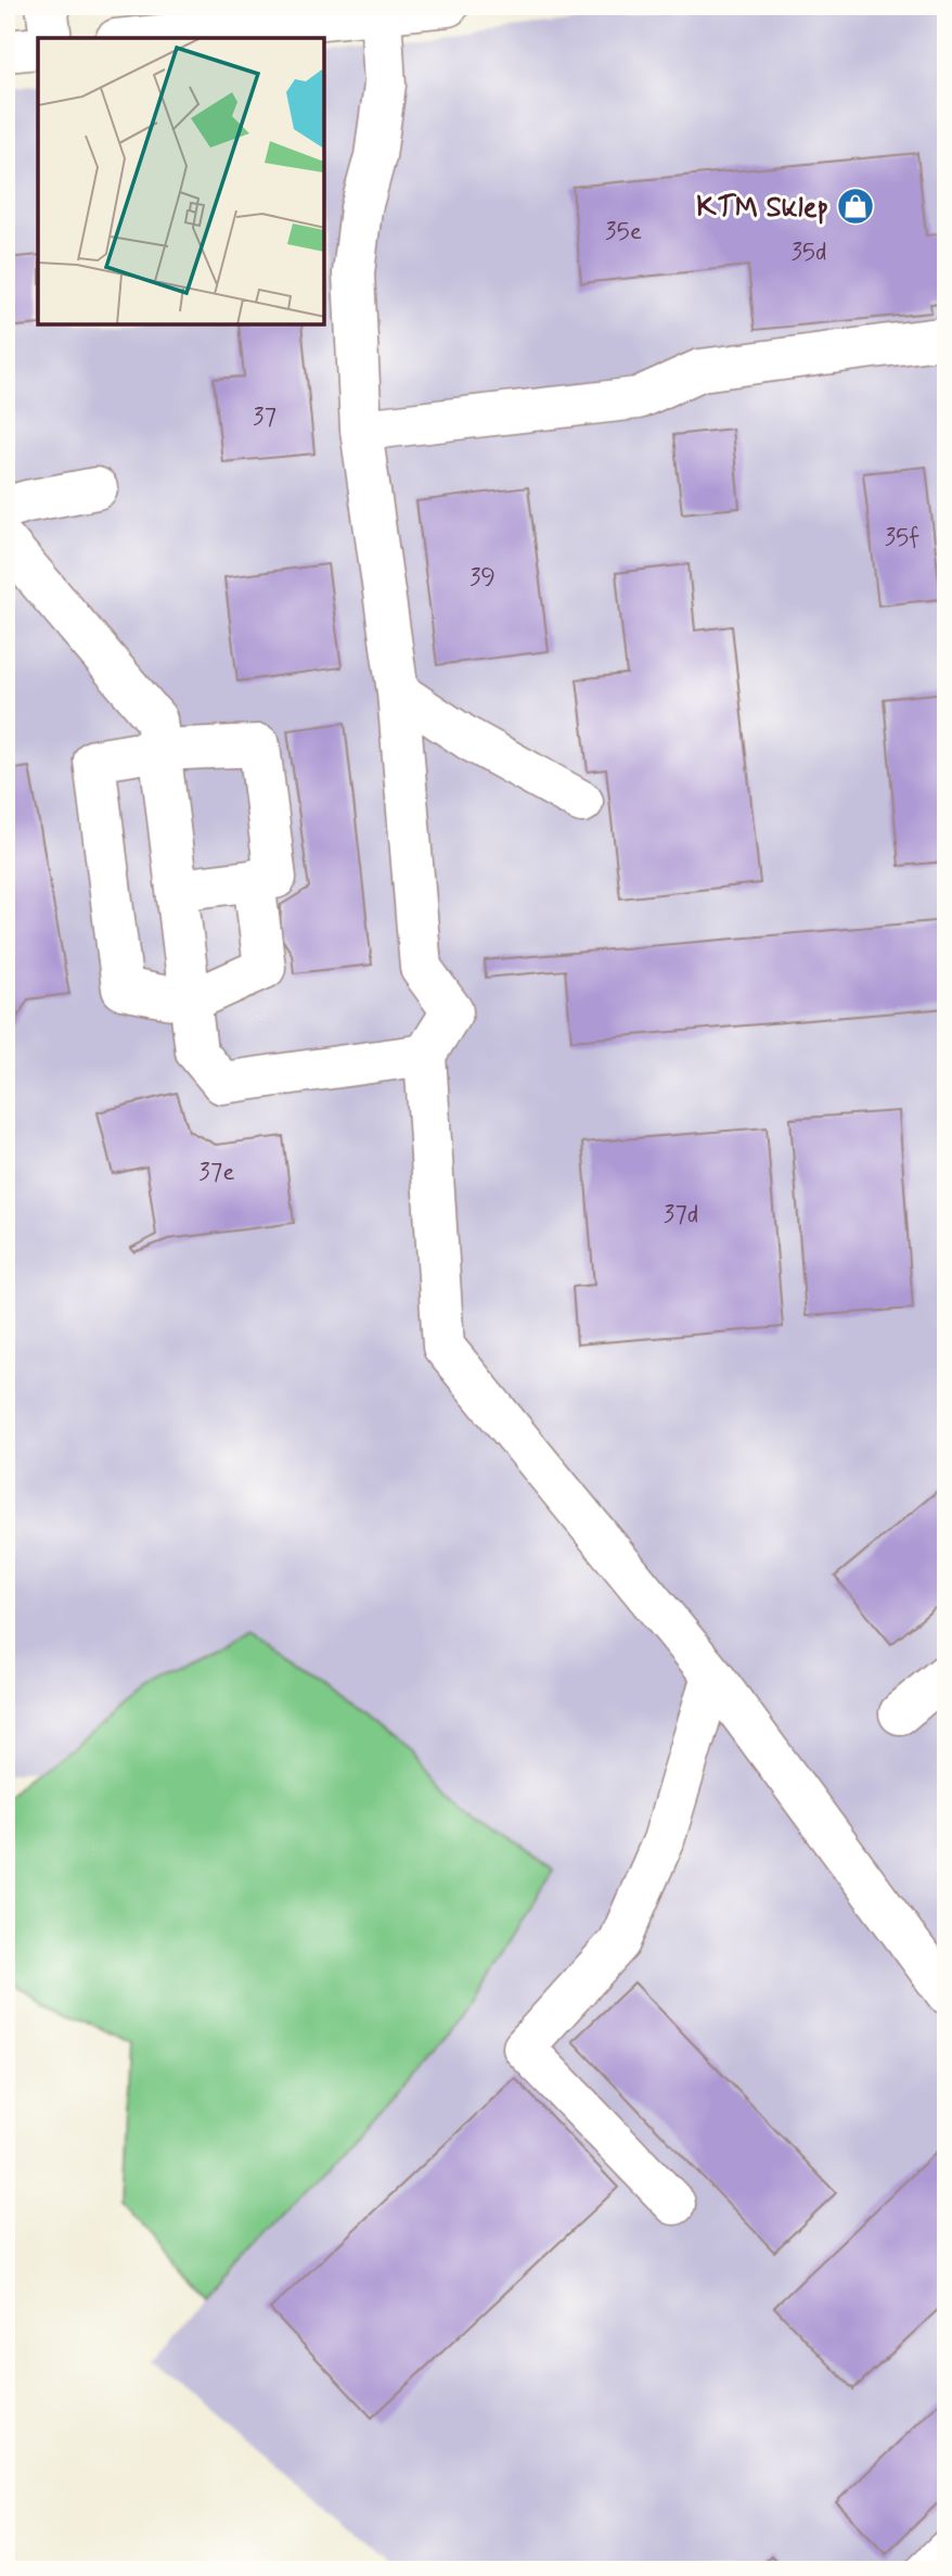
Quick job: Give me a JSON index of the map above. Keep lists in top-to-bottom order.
{
  "places": {
    "shop": ["KTM Sklep"]
  },
  "house_numbers": [
    "35e",
    "35d",
    "37",
    "35f",
    "39",
    "37e",
    "37d"
  ]
}
